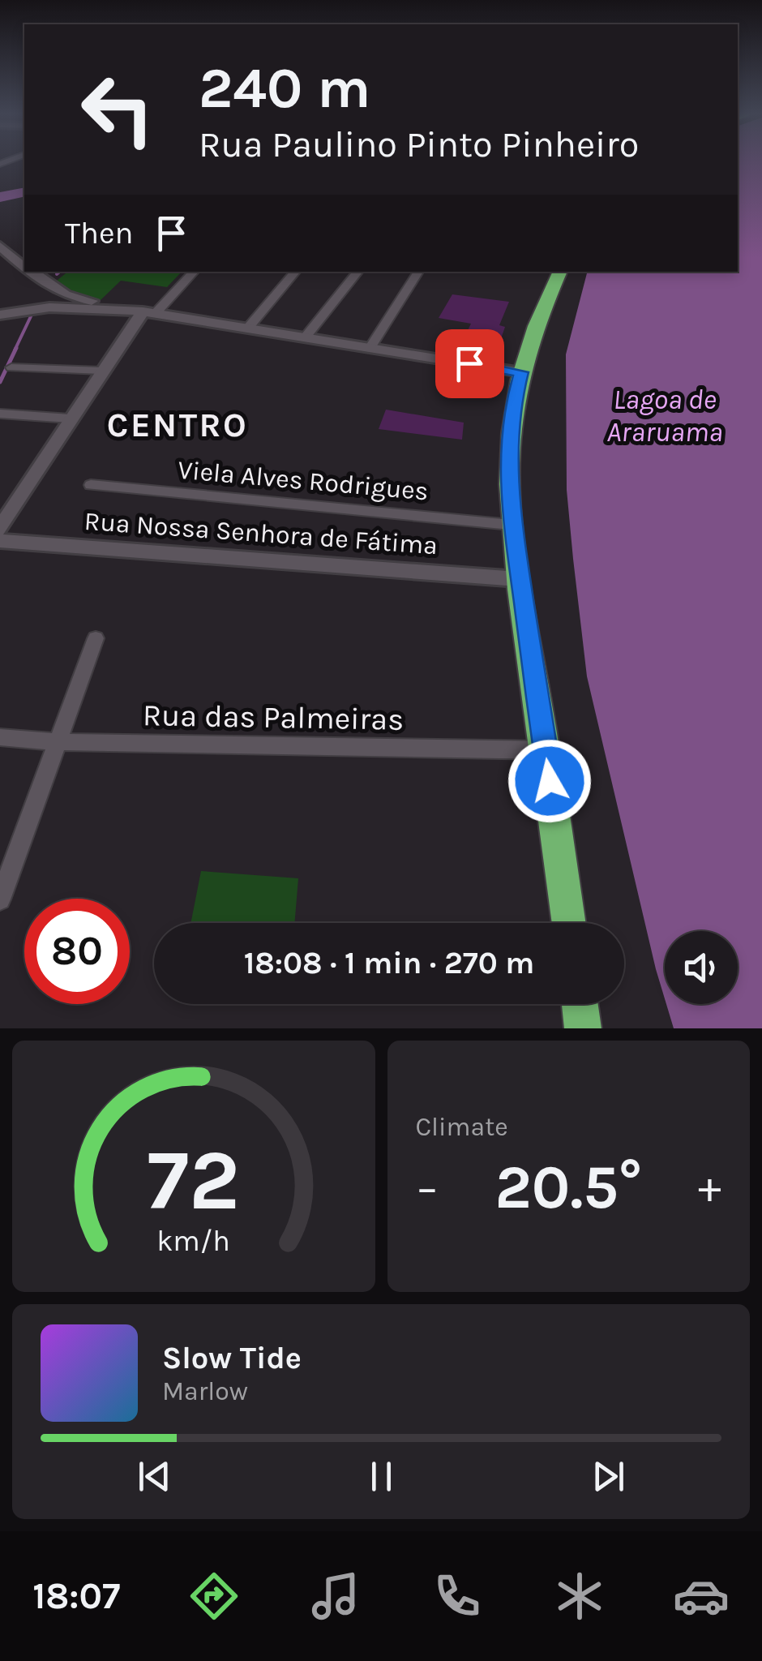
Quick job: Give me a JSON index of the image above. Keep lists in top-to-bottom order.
{
  "streets": {
    "street": ["Viela Alves Rodrigues", "Rua Nossa Senhora de Fátima", "Rua das Palmeiras"]
  },
  "districts": ["CENTRO"],
  "water": ["Lagoa de Araruama"],
  "page": {
    "turn": ["240 m", "Rua Paulino Pinto Pinheiro"],
    "then": "Then",
    "limit": "80",
    "trip": "18:08 · 1 min · 270 m",
    "tile": "Climate",
    "heat": ["−", "20.5°", "+"],
    "song": ["Slow Tide", "Marlow"],
    "tabs": "18:07",
    "gauge": ["72", "km/h"]
  }
}
